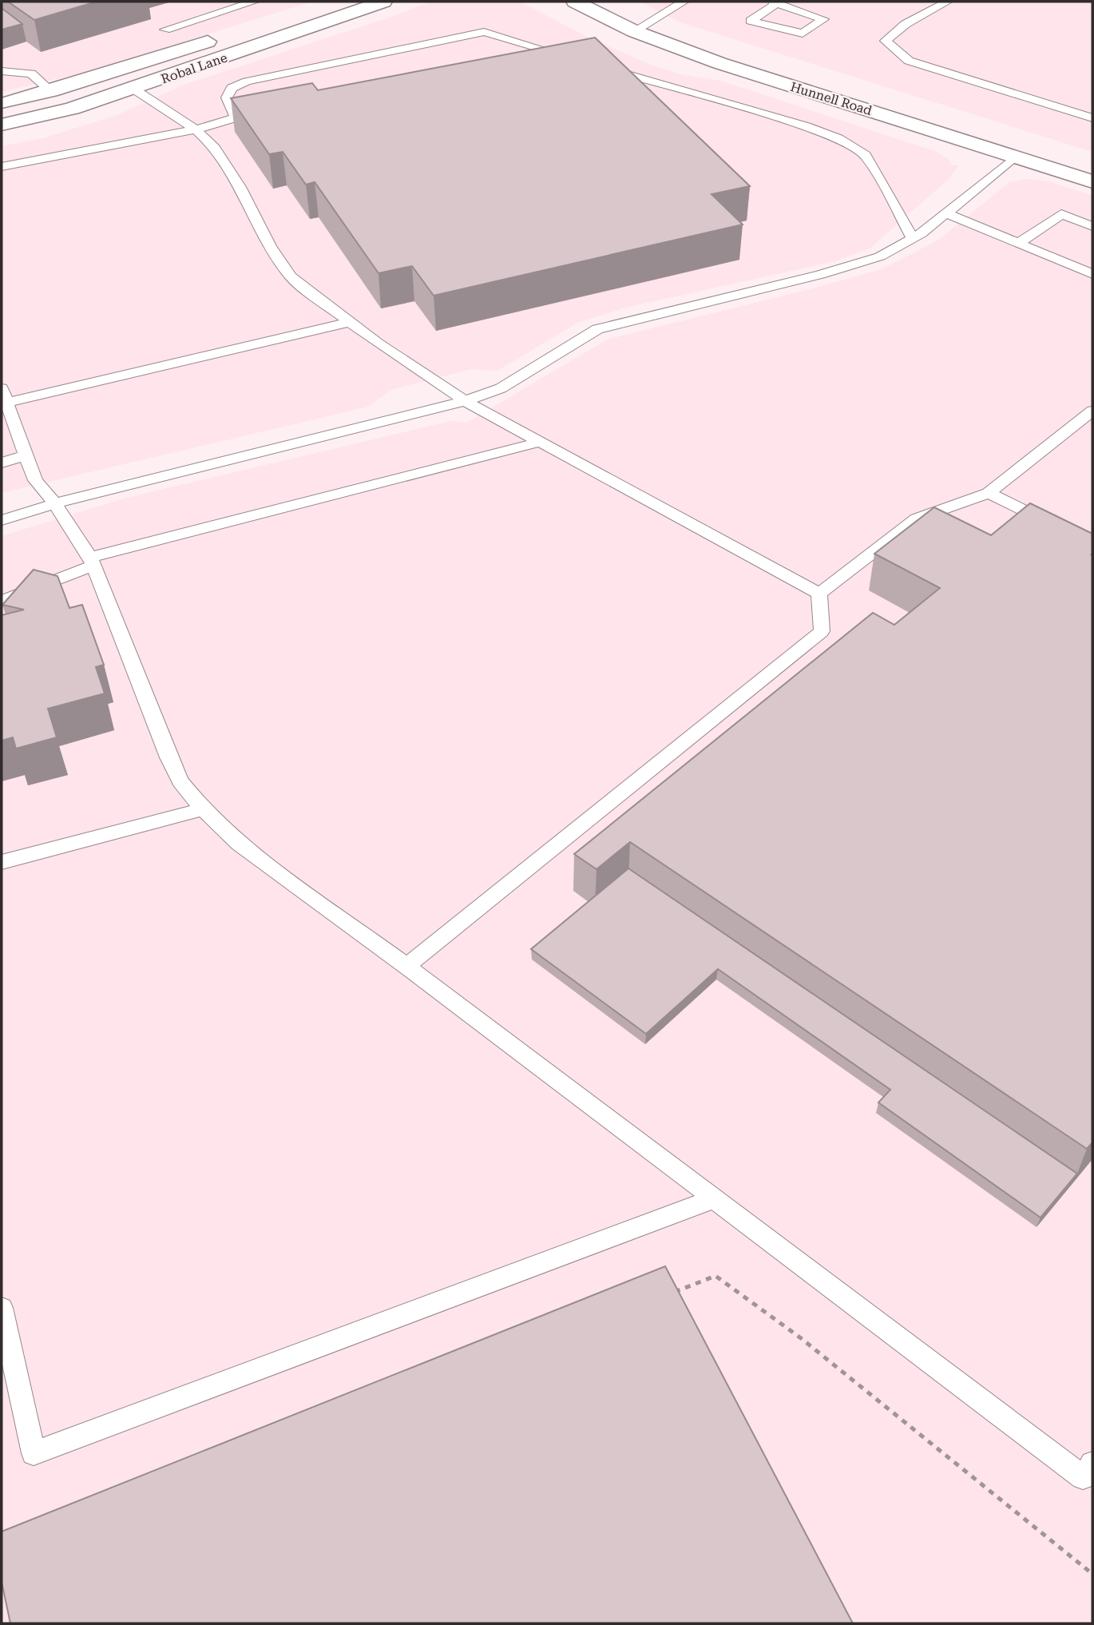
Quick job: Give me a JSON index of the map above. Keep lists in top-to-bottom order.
{
  "streets": {
    "main road": ["Robal Lane", "Hunnell Road"]
  }
}
